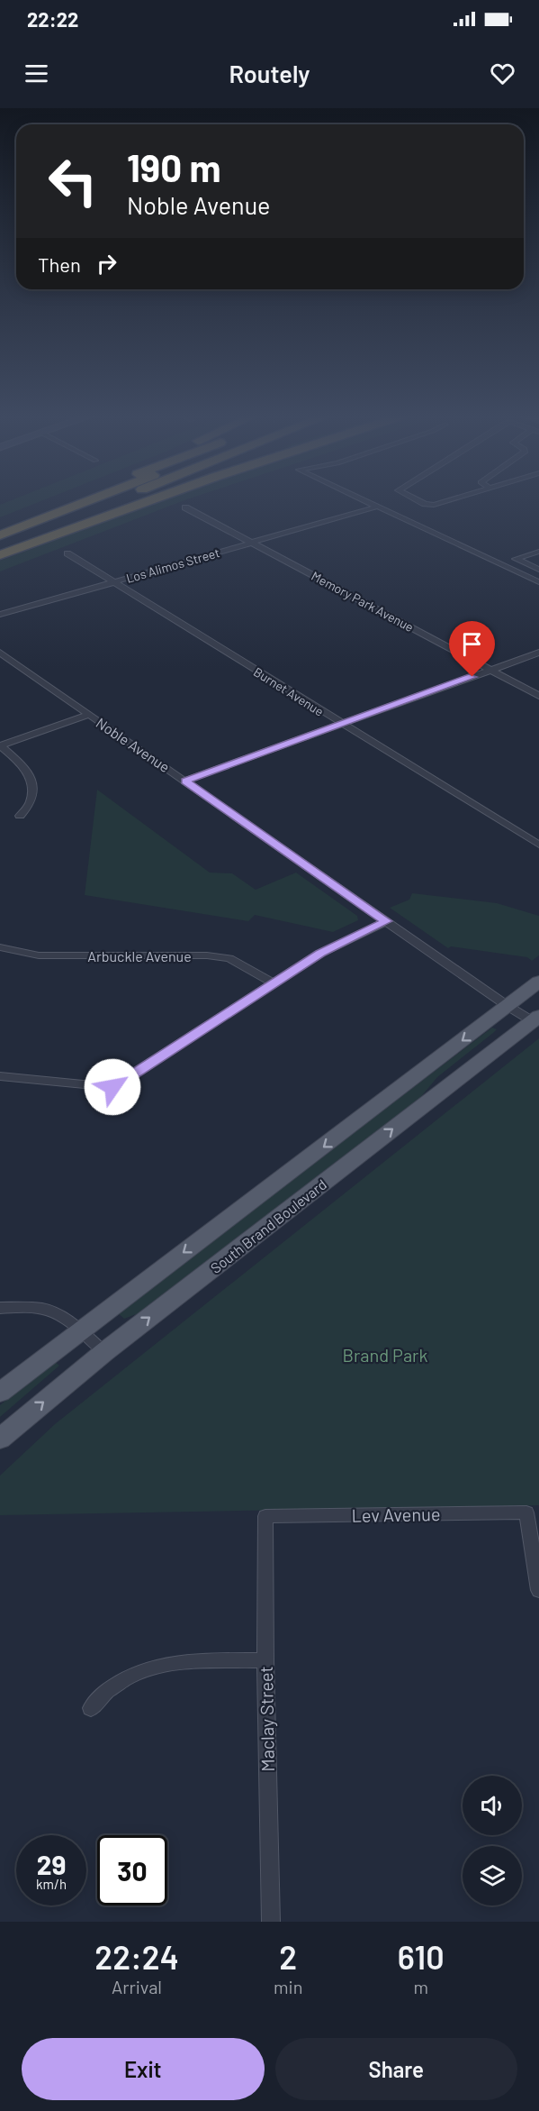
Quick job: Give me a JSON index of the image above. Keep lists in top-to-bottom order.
{
  "streets": {
    "main road": ["South Brand Boulevard"],
    "street": [
      "Los Alimos Street",
      "Memory Park Avenue",
      "Burnet Avenue",
      "Noble Avenue",
      "Arbuckle Avenue",
      "Lev Avenue",
      "Maclay Street"
    ]
  },
  "crossings": [
    ["Los Alimos Street", "Memory Park Avenue"],
    ["Los Alimos Street", "Burnet Avenue"],
    ["Noble Avenue", "South Brand Boulevard"],
    ["Lev Avenue", "Maclay Street"]
  ],
  "parks": ["Brand Park"],
  "page": {
    "status": "22:22",
    "header": "Routely",
    "turn": ["190 m", "Noble Avenue"],
    "then": "Then",
    "speed": "29 km/h",
    "limit": "30",
    "eta": [
      "22:24",
      "Arrival",
      "2",
      "min",
      "610",
      "m"
    ],
    "buttons": ["Exit", "Share"]
  }
}
